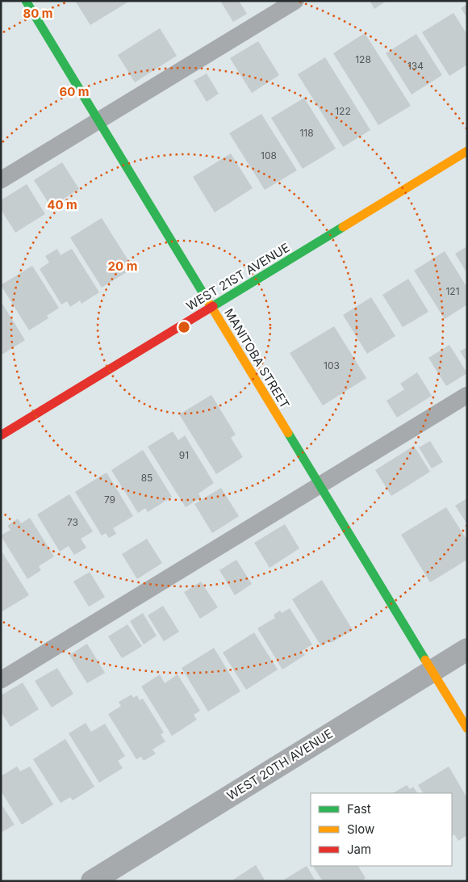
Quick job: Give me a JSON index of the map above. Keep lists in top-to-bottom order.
{
  "streets": {
    "street": ["WEST 21ST AVENUE", "MANITOBA STREET", "WEST 20TH AVENUE"]
  },
  "crossings": [
    ["WEST 21ST AVENUE", "MANITOBA STREET"],
    ["MANITOBA STREET", "WEST 20TH AVENUE"]
  ],
  "house_numbers": [
    "128",
    "134",
    "122",
    "118",
    "108",
    "121",
    "103",
    "91",
    "85",
    "79",
    "73"
  ],
  "legend": ["Fast", "Slow", "Jam"],
  "rings": [
    "80 m",
    "60 m",
    "40 m",
    "20 m"
  ]
}
